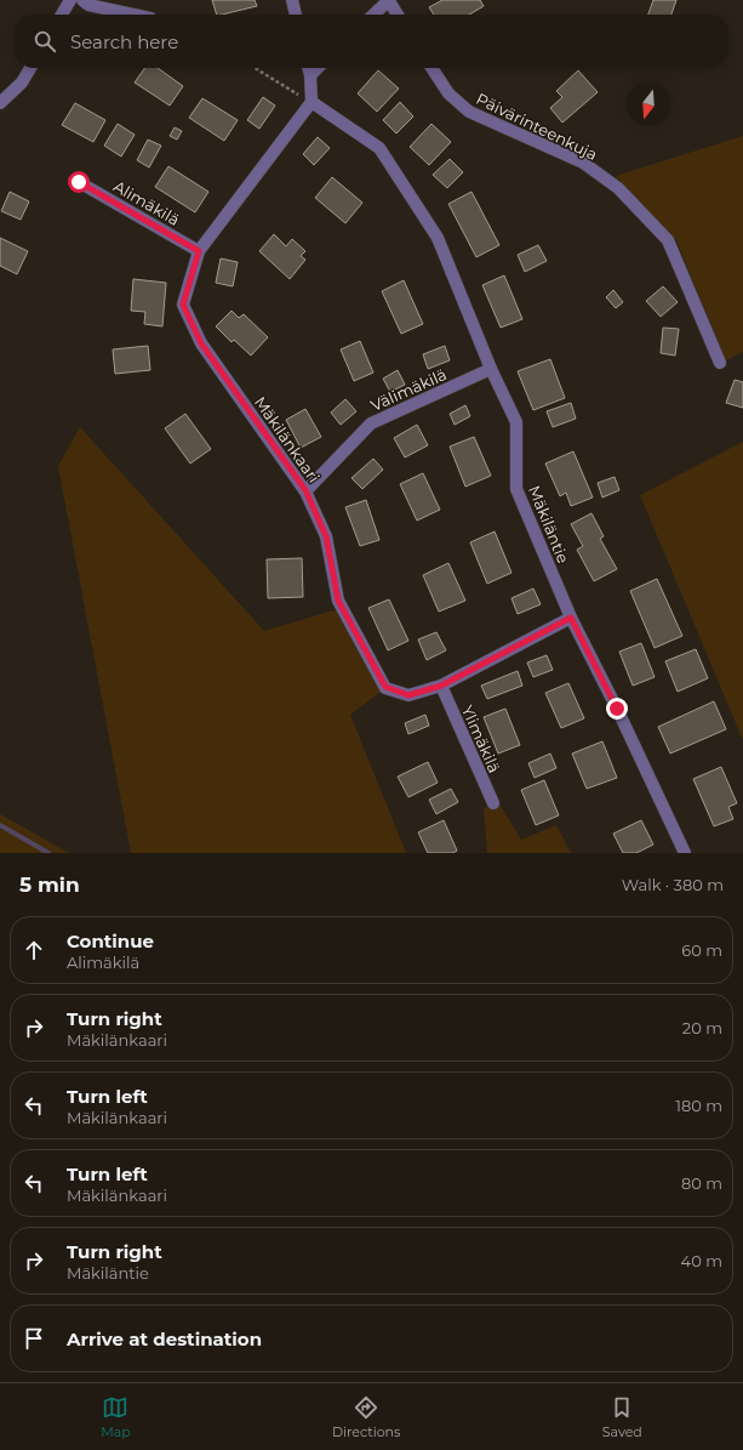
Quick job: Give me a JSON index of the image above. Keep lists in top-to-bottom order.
{
  "streets": {
    "street": [
      "Päivärinteenkuja",
      "Alimäkilä",
      "Välimäkilä",
      "Mäkilänkaari",
      "Mäkiläntie",
      "Ylimäkilä"
    ]
  },
  "crossings": [
    ["Alimäkilä", "Mäkilänkaari"],
    ["Välimäkilä", "Mäkilänkaari"],
    ["Välimäkilä", "Mäkiläntie"],
    ["Mäkilänkaari", "Mäkiläntie"],
    ["Mäkilänkaari", "Ylimäkilä"]
  ],
  "north": "bottom",
  "page": {
    "search": "Search here",
    "heading": ["5 min", "Walk · 380 m"],
    "list": [
      ["Continue", "Alimäkilä", "60 m"],
      ["Turn right", "Mäkilänkaari", "20 m"],
      ["Turn left", "Mäkilänkaari", "180 m"],
      ["Turn left", "Mäkilänkaari", "80 m"],
      ["Turn right", "Mäkiläntie", "40 m"],
      "Arrive at destination"
    ],
    "nav": ["Map", "Directions", "Saved"]
  }
}
